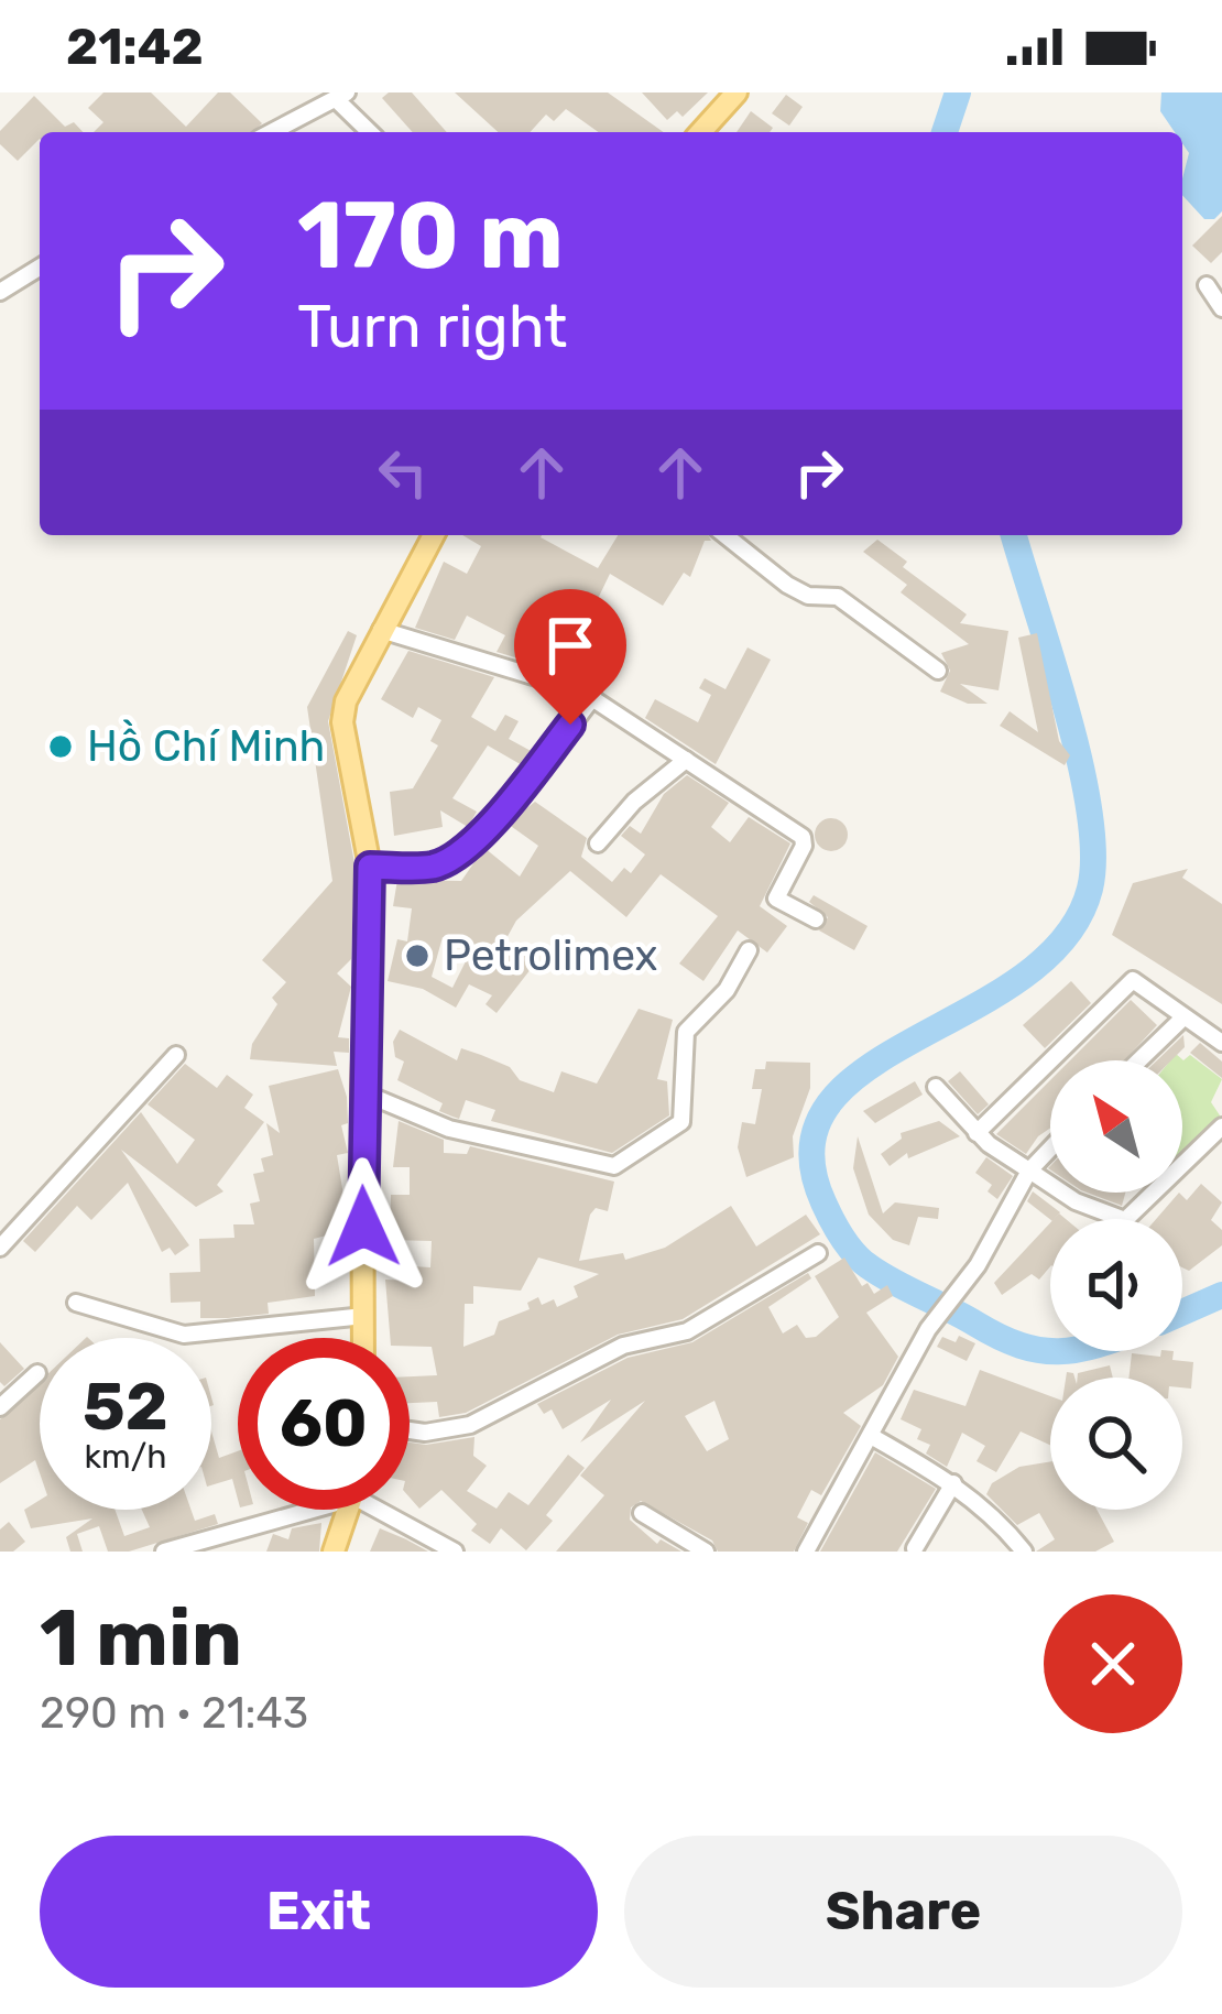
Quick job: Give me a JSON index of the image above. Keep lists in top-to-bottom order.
{
  "places": ["Hồ Chí Minh", "Petrolimex"],
  "north": "top left",
  "page": {
    "status": "21:42",
    "turn": ["170 m", "Turn right"],
    "speed": "52 km/h",
    "limit": "60",
    "heading": ["1 min", "290 m · 21:43"],
    "buttons": ["Exit", "Share"]
  }
}
